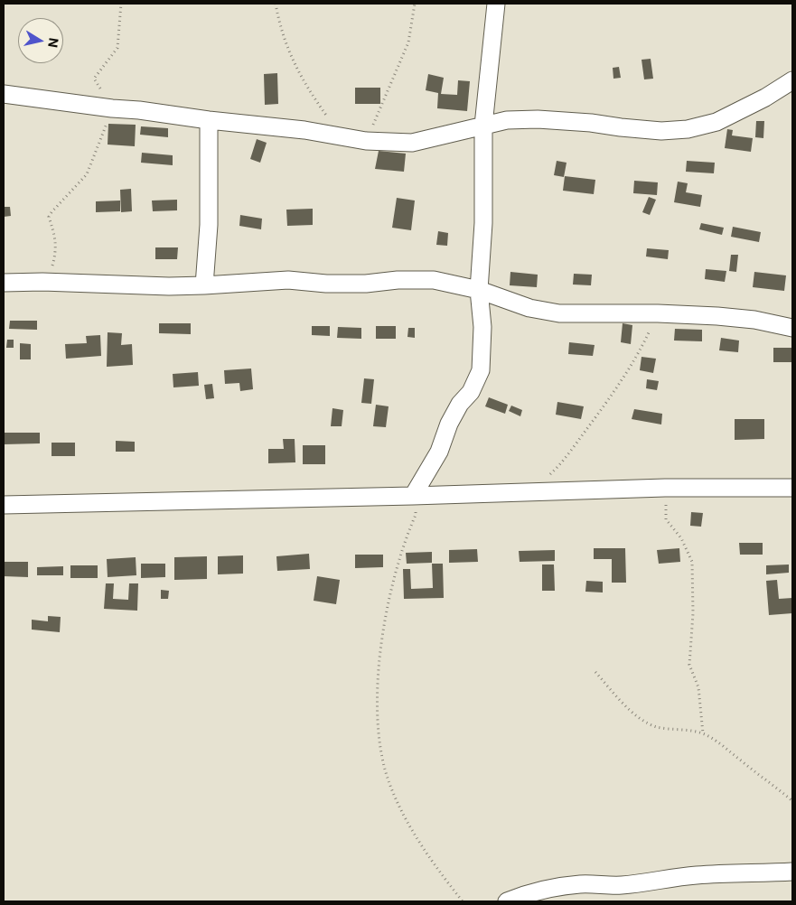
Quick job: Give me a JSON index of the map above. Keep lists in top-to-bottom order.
{
  "north": "right"
}
